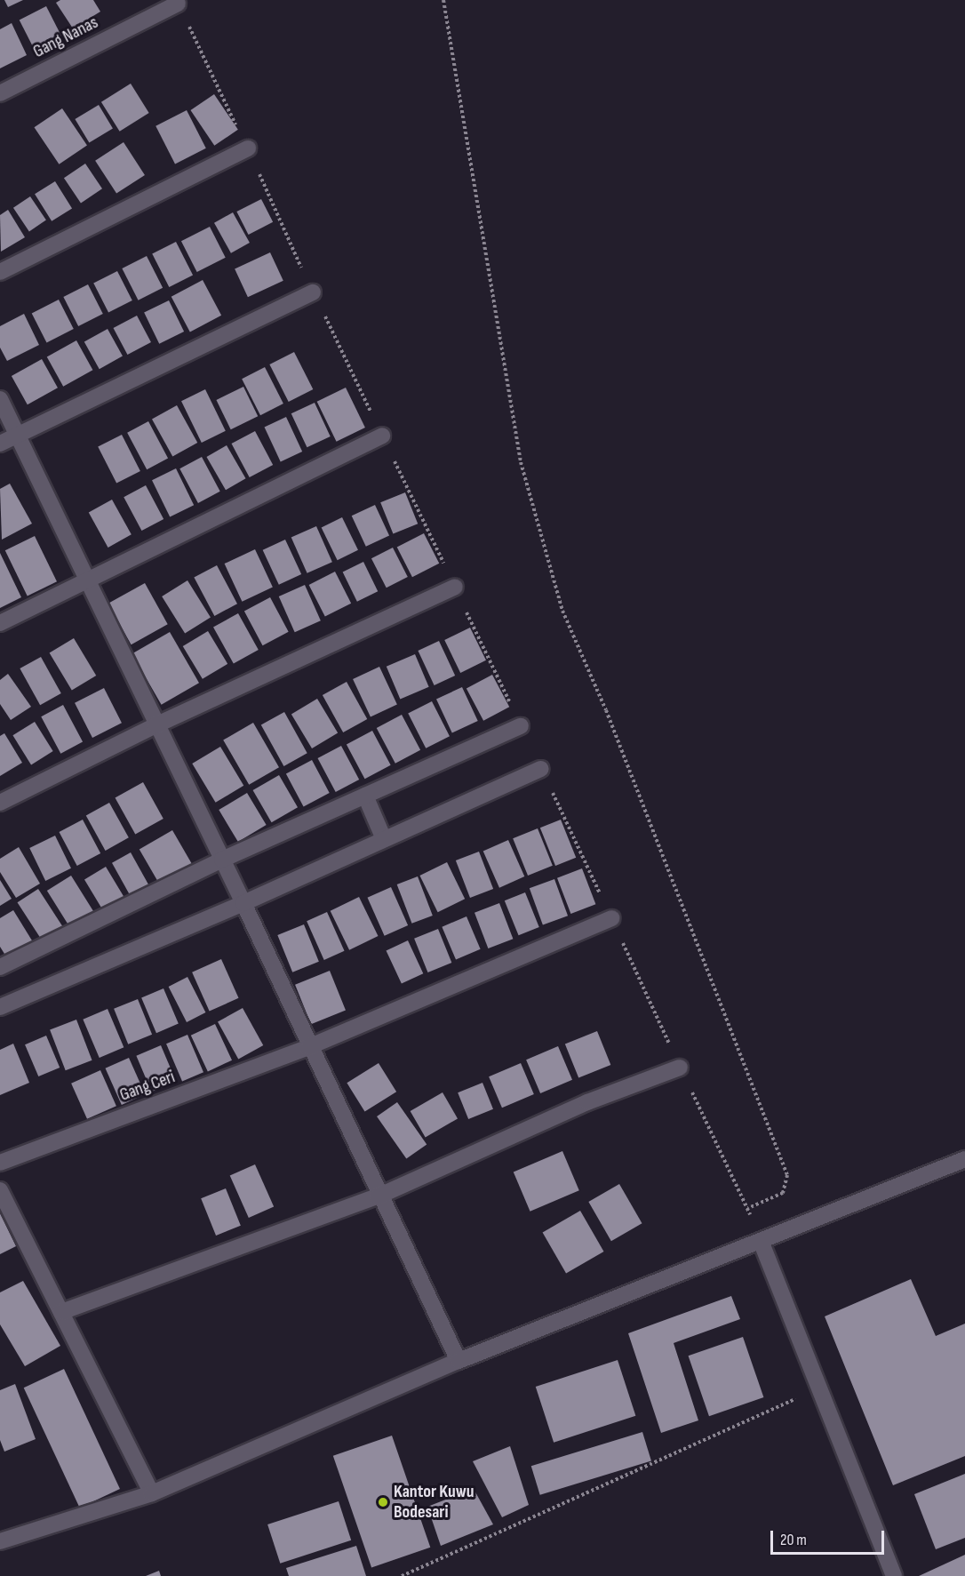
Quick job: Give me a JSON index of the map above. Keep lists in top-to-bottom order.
{
  "streets": {
    "street": ["Gang Nanas", "Gang Ceri"]
  },
  "places": ["Kantor Kuwu Bodesari"],
  "scale_bar": "20 m"
}
